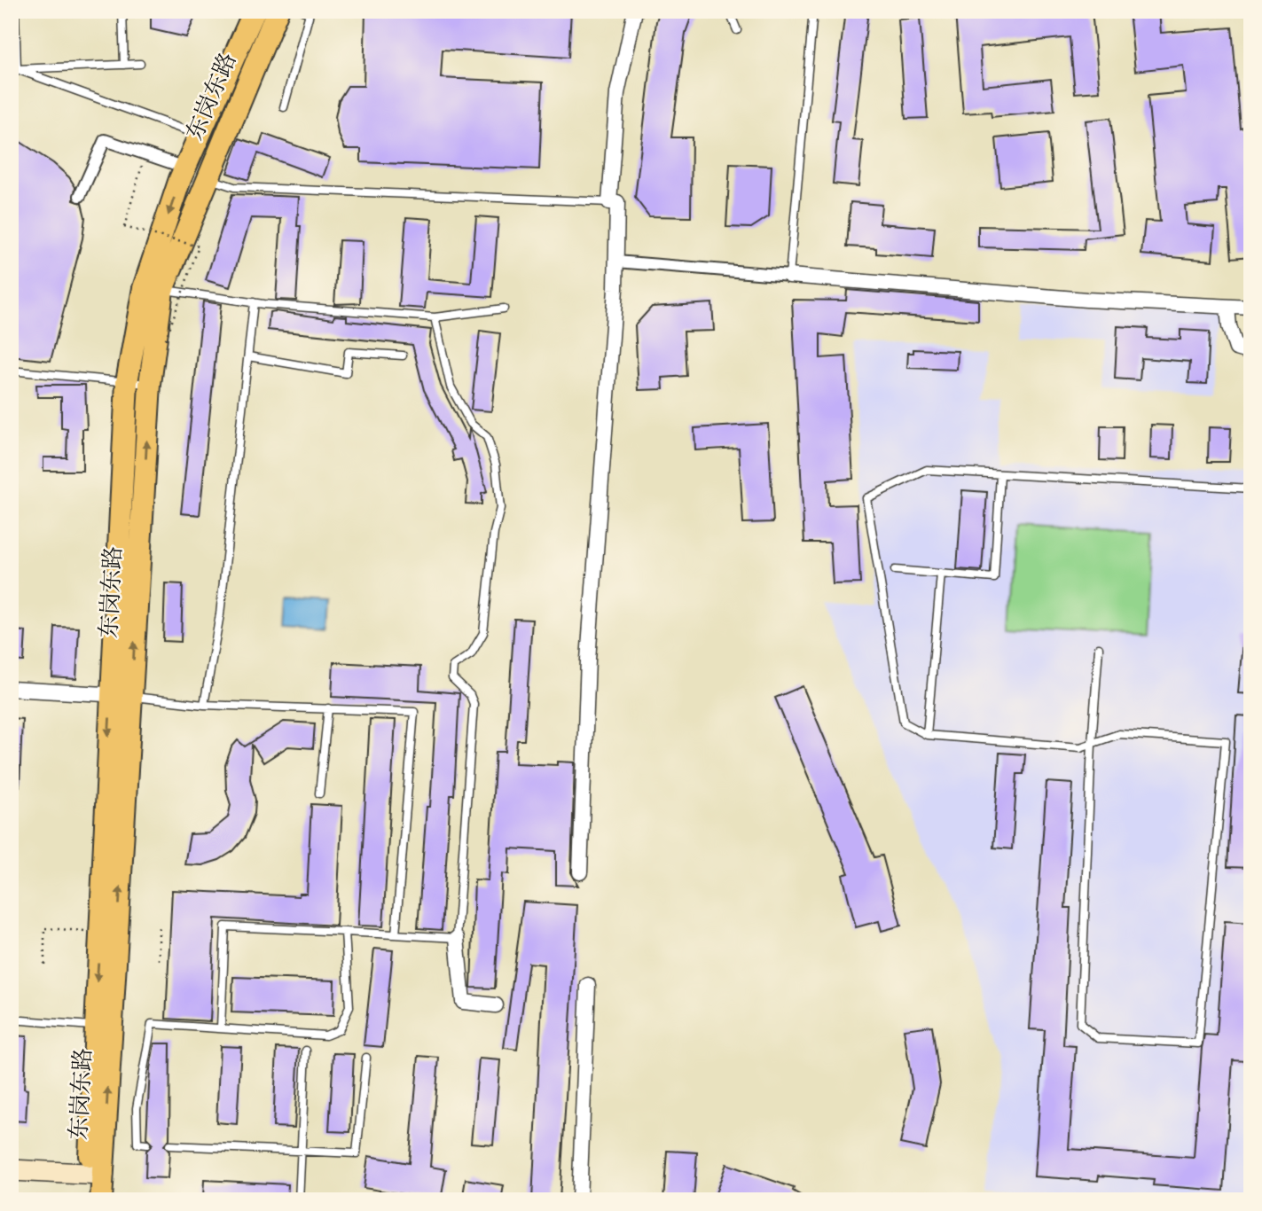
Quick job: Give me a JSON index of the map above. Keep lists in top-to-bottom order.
{
  "streets": {
    "main road": ["东岗东路"]
  }
}
